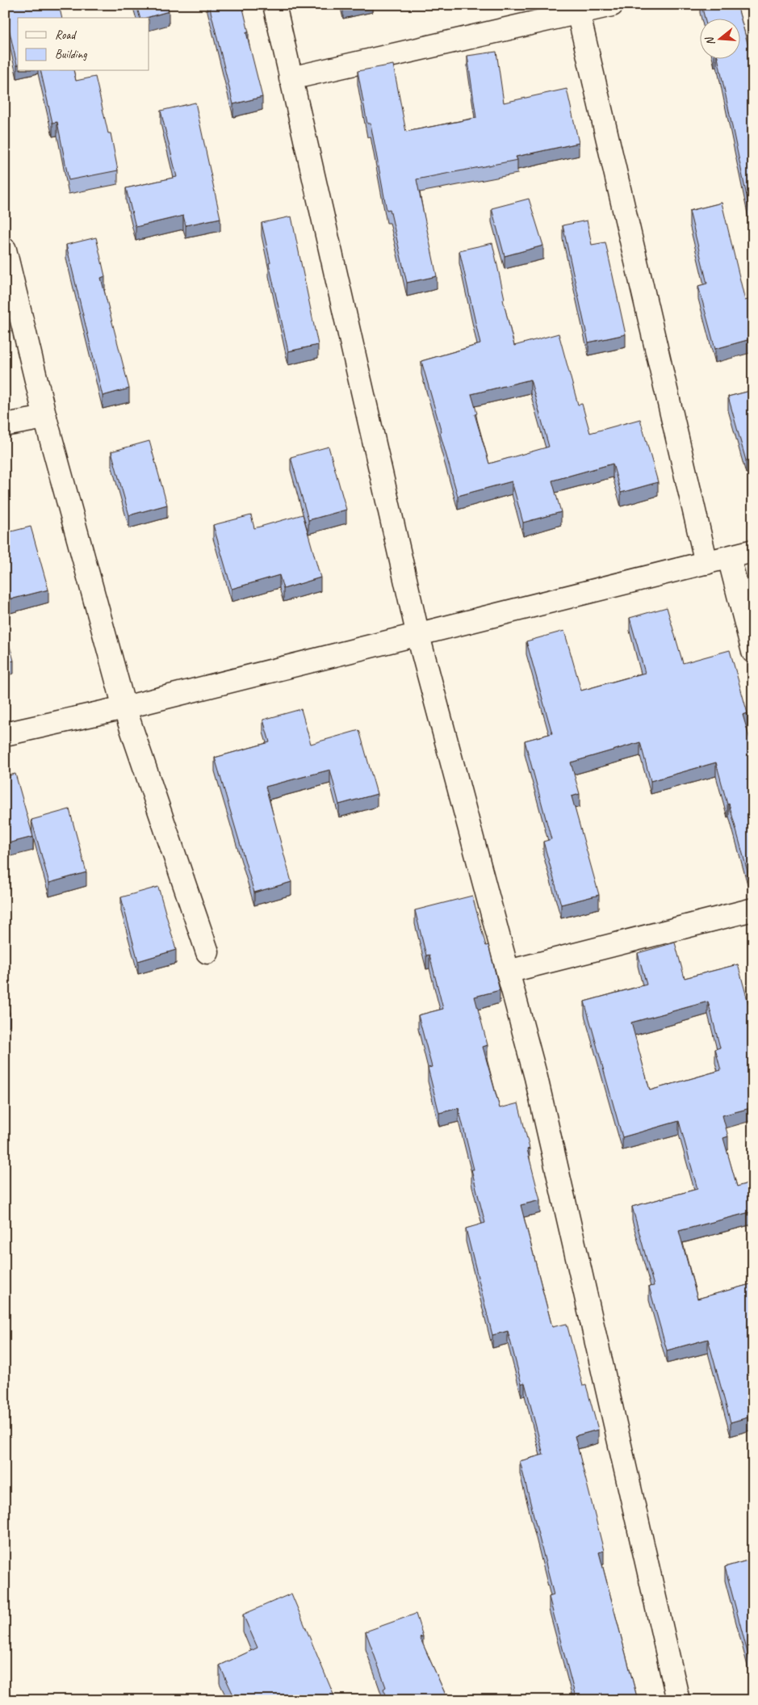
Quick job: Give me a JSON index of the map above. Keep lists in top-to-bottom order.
{
  "legend": ["Road", "Building"],
  "north": "left"
}
